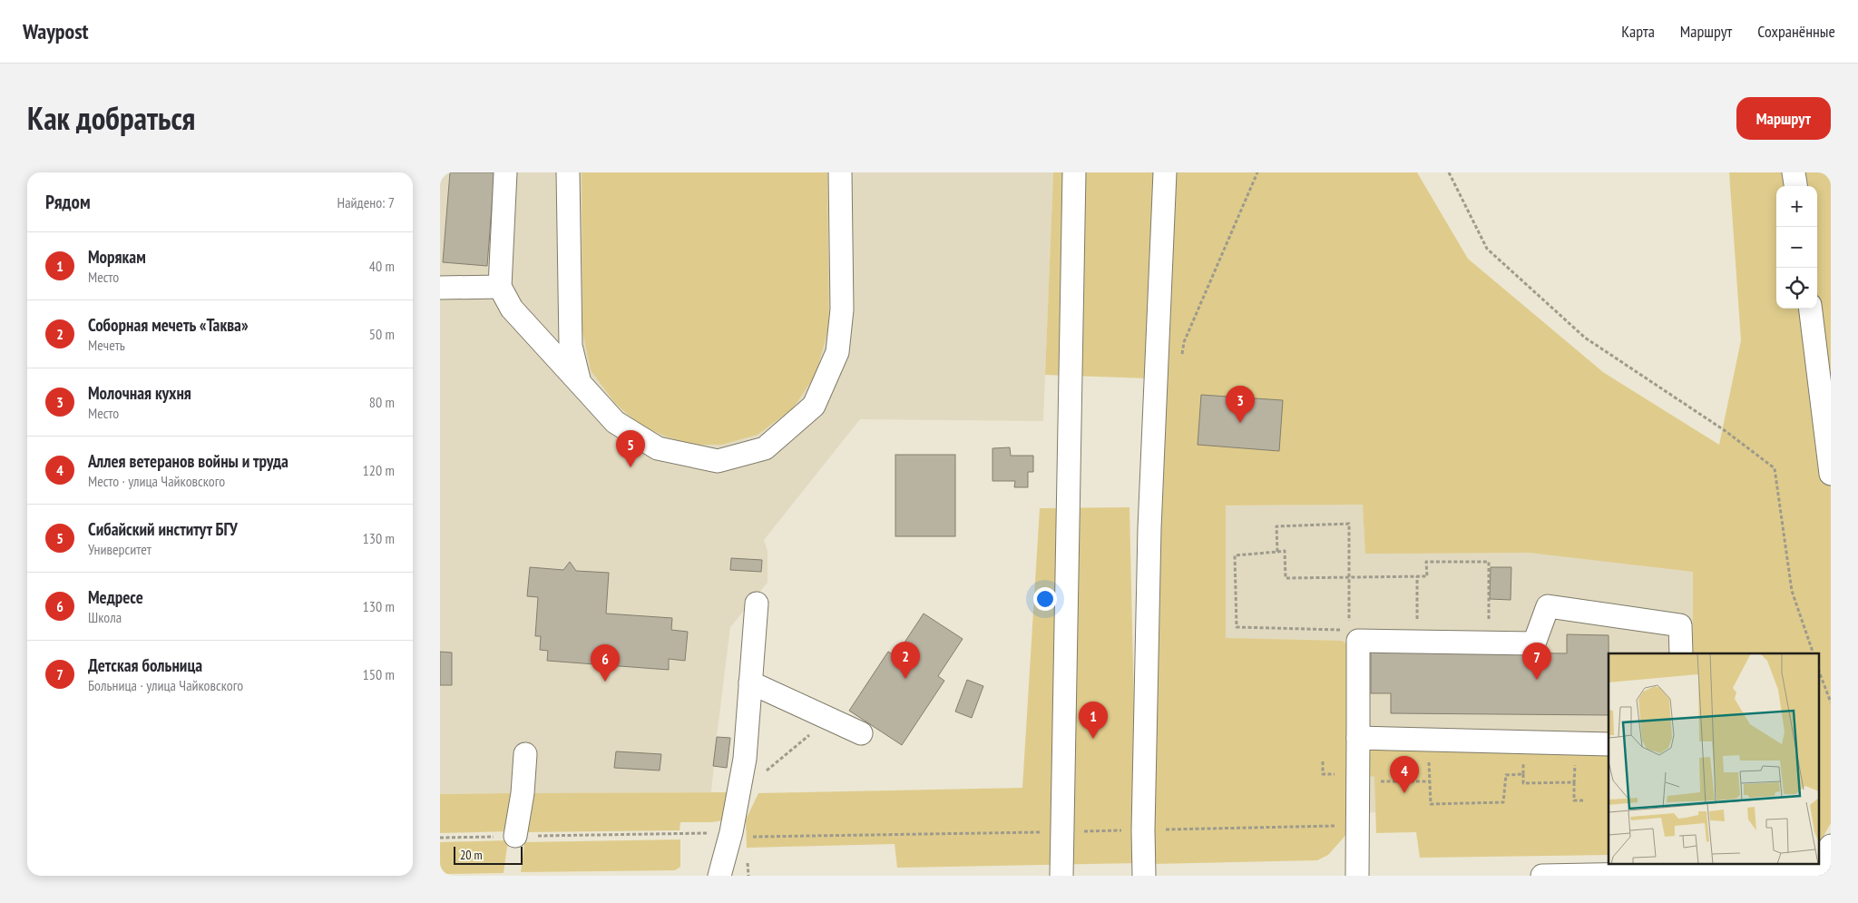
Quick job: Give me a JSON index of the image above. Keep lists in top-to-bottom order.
{
  "scale_bar": "20 m",
  "page": {
    "header": "Waypost",
    "nav": ["Карта", "Маршрут", "Сохранённые"],
    "title": "Как добраться",
    "buttons": "Маршрут",
    "heading": ["Рядом", "Найдено: 7"],
    "map_buttons": ["+", "−"],
    "list": [
      {
        "mark": "1",
        "name": "Морякам",
        "note": "Место",
        "value": "40 m"
      },
      {
        "mark": "2",
        "name": "Соборная мечеть «Таква»",
        "note": "Мечеть",
        "value": "50 m"
      },
      {
        "mark": "3",
        "name": "Молочная кухня",
        "note": "Место",
        "value": "80 m"
      },
      {
        "mark": "4",
        "name": "Аллея ветеранов войны и труда",
        "note": "Место · улица Чайковского",
        "value": "120 m"
      },
      {
        "mark": "5",
        "name": "Сибайский институт БГУ",
        "note": "Университет",
        "value": "130 m"
      },
      {
        "mark": "6",
        "name": "Медресе",
        "note": "Школа",
        "value": "130 m"
      },
      {
        "mark": "7",
        "name": "Детская больница",
        "note": "Больница · улица Чайковского",
        "value": "150 m"
      }
    ],
    "pins": [
      "3",
      "5",
      "2",
      "7",
      "6",
      "1",
      "4"
    ],
    "scale": "20 m"
  }
}
